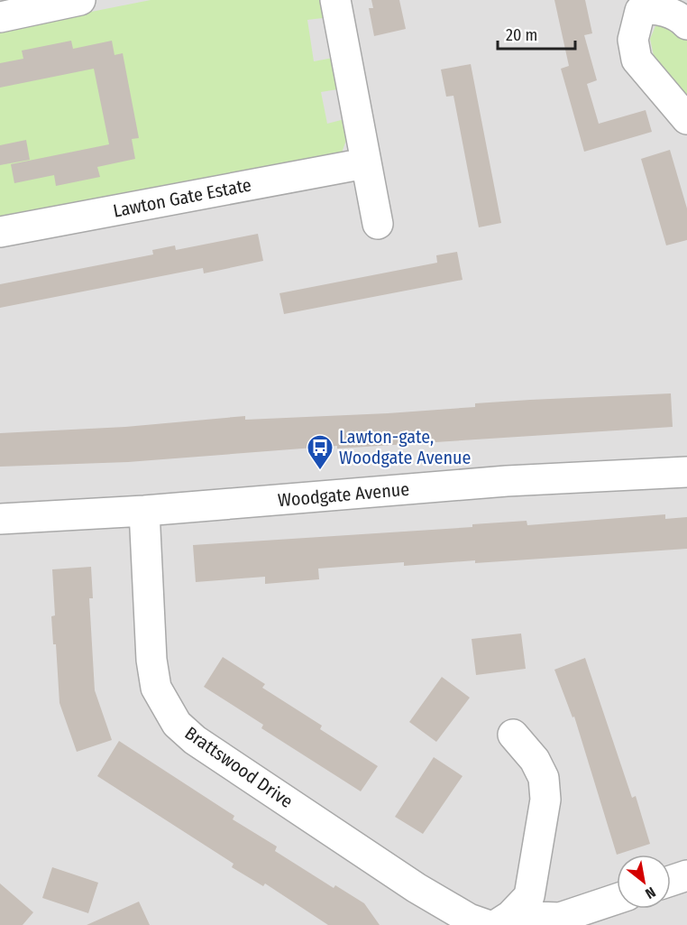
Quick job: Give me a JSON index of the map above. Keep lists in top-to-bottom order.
{
  "streets": {
    "street": ["Lawton Gate Estate", "Woodgate Avenue", "Brattswood Drive"]
  },
  "crossings": [
    ["Woodgate Avenue", "Brattswood Drive"]
  ],
  "places": {
    "bus stop": ["Lawton-gate, Woodgate Avenue"]
  },
  "scale_bar": "20 m",
  "north": "bottom right"
}
